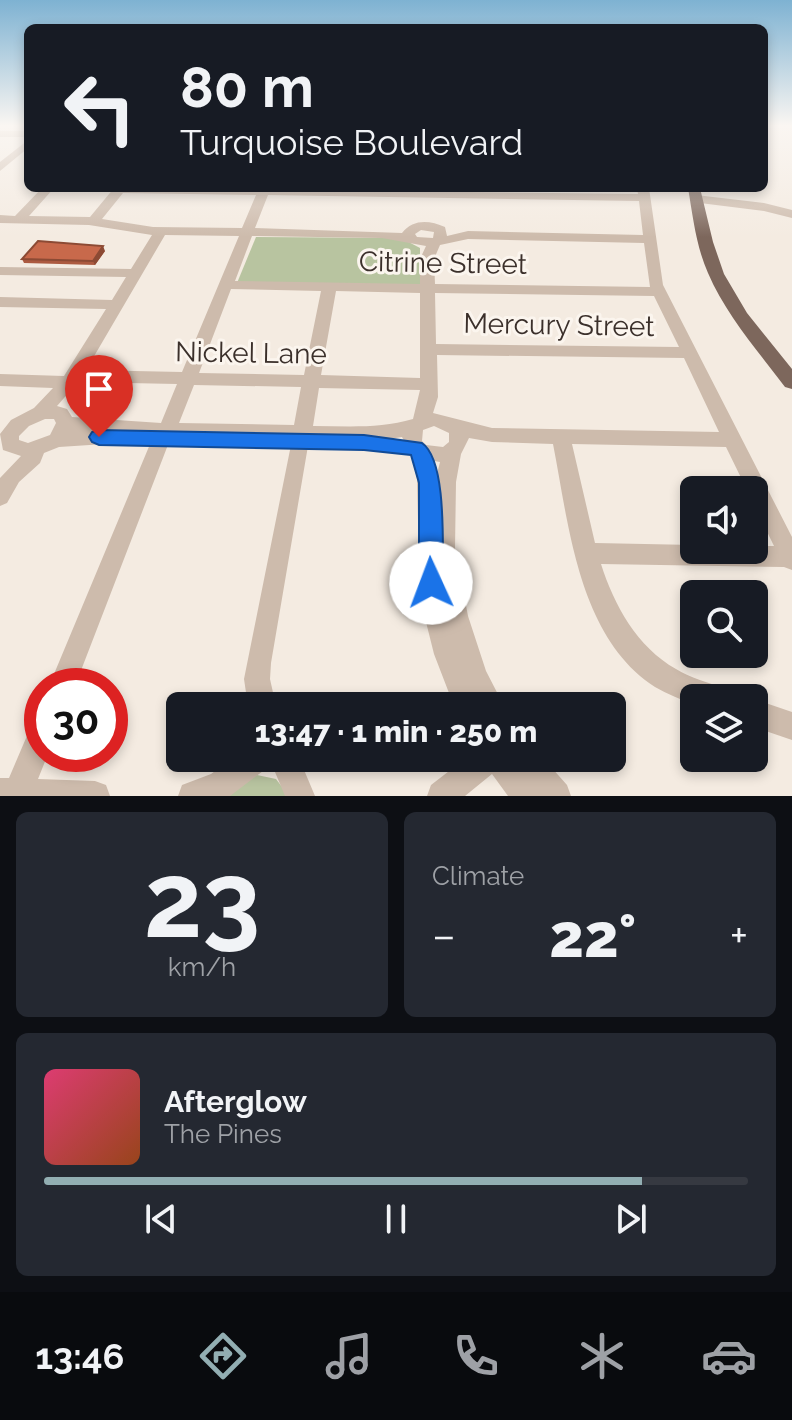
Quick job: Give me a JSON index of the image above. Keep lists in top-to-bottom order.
{
  "streets": {
    "street": ["Citrine Street", "Mercury Street", "Nickel Lane"]
  },
  "page": {
    "turn": ["80 m", "Turquoise Boulevard"],
    "limit": "30",
    "trip": "13:47 · 1 min · 250 m",
    "tile": [
      ["23", "km/h"],
      "Climate"
    ],
    "heat": ["−", "22°", "+"],
    "song": ["Afterglow", "The Pines"],
    "tabs": "13:46"
  }
}
